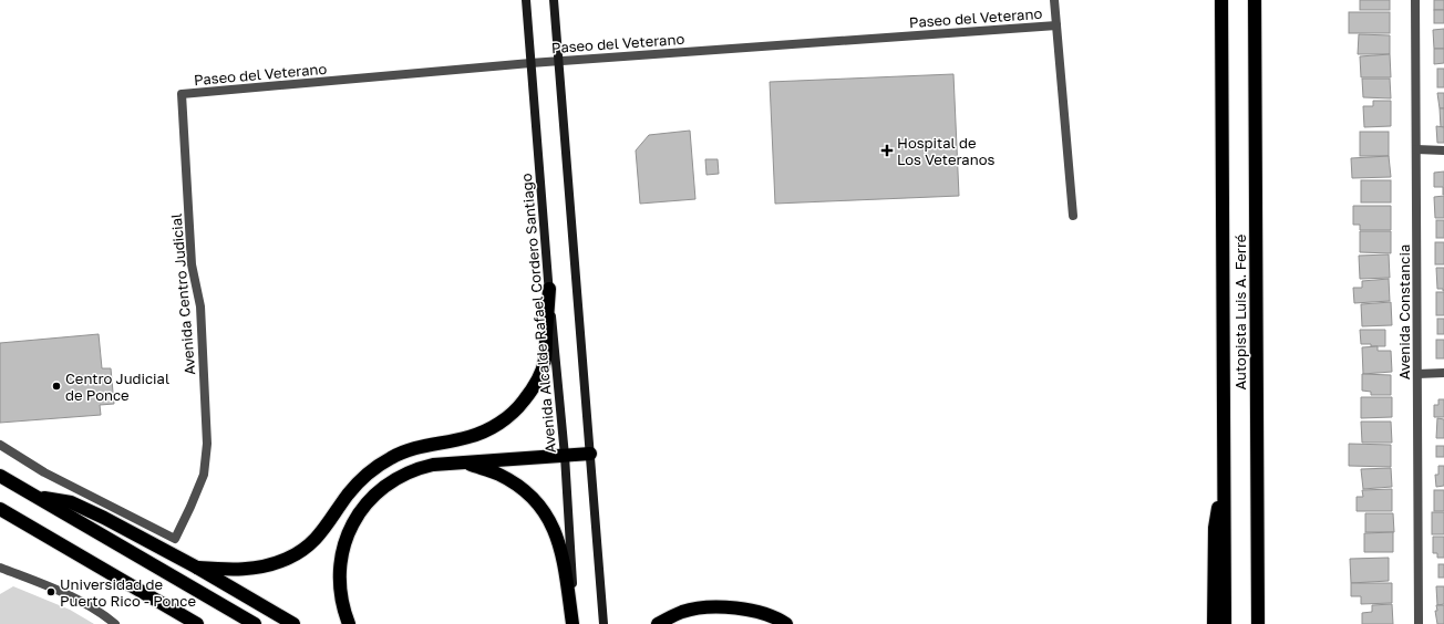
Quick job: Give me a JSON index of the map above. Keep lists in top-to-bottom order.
{
  "streets": {
    "highway": ["Autopista Luis A. Ferré"],
    "street": [
      "Paseo del Veterano",
      "Avenida Centro Judicial",
      "Avenida Constancia",
      "Avenida Alcalde Rafael Cordero Santiago"
    ]
  },
  "crossings": [
    ["Paseo del Veterano", "Avenida Centro Judicial"],
    ["Paseo del Veterano", "Avenida Alcalde Rafael Cordero Santiago"]
  ],
  "places": {
    "health": ["Hospital de Los Veteranos"],
    "other": ["Centro Judicial de Ponce", "Universidad de Puerto Rico - Ponce"]
  }
}
